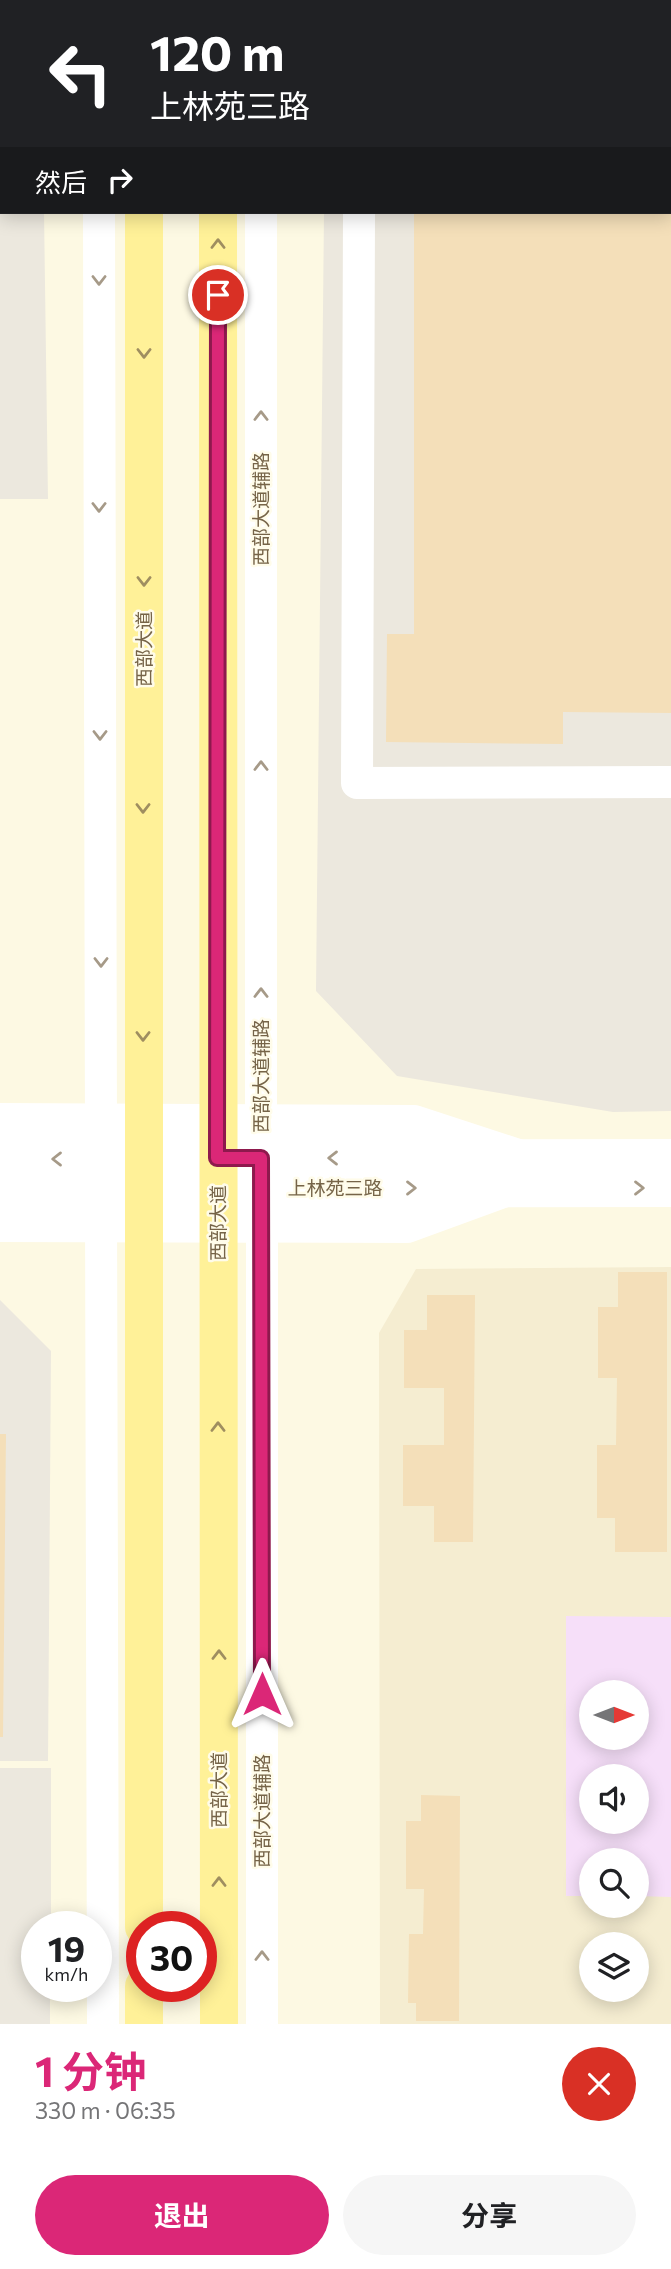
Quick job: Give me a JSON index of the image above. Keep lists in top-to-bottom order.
{
  "streets": {
    "main road": ["西部大道"],
    "street": ["西部大道辅路"]
  },
  "north": "right",
  "page": {
    "turn": ["120 m", "上林苑三路"],
    "then": "然后",
    "speed": "19 km/h",
    "limit": "30",
    "heading": ["1 分钟", "330 m · 06:35"],
    "buttons": ["退出", "分享"]
  }
}
